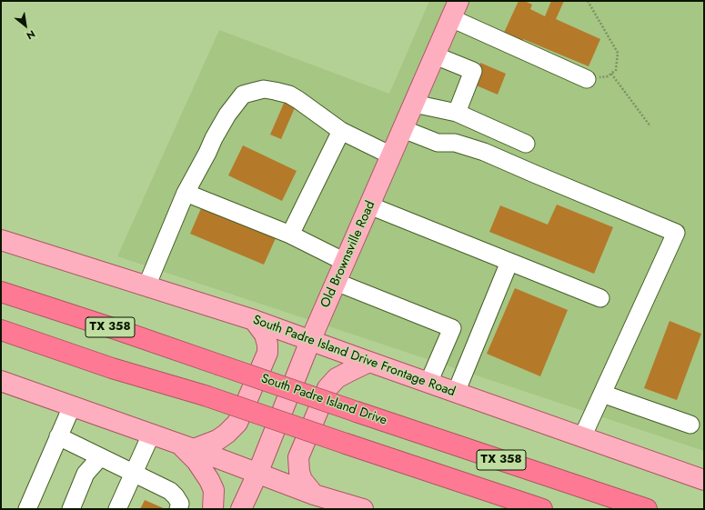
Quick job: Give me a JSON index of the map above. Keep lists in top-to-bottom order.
{
  "streets": {
    "highway": ["TX 358", "South Padre Island Drive"],
    "main road": ["Old Brownsville Road", "South Padre Island Drive Frontage Road"]
  },
  "crossings": [
    ["Old Brownsville Road", "South Padre Island Drive Frontage Road"]
  ],
  "north": "bottom right"
}
